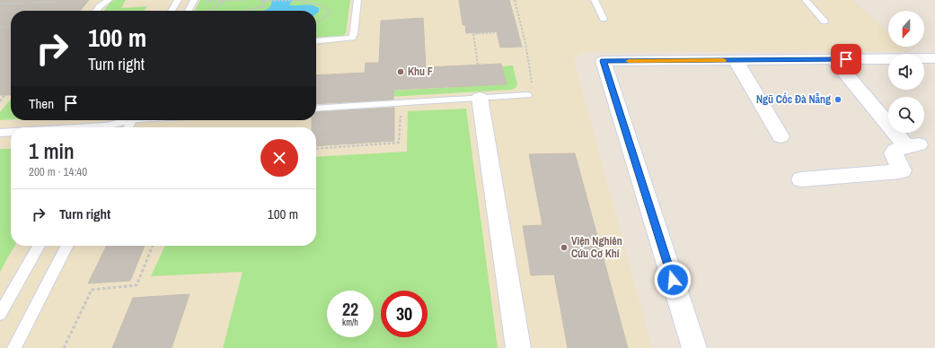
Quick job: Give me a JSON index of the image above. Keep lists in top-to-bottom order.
{
  "places": ["Khu F", "Ngũ Cốc Đà Nẵng", "Viện Nghiên Cứu Cơ Khí"],
  "north": "bottom",
  "page": {
    "turn": ["100 m", "Turn right"],
    "then": "Then",
    "heading": ["1 min", "200 m · 14:40"],
    "list": [
      {
        "name": "Turn right",
        "value": "100 m"
      }
    ],
    "speed": "22 km/h",
    "limit": "30"
  }
}
